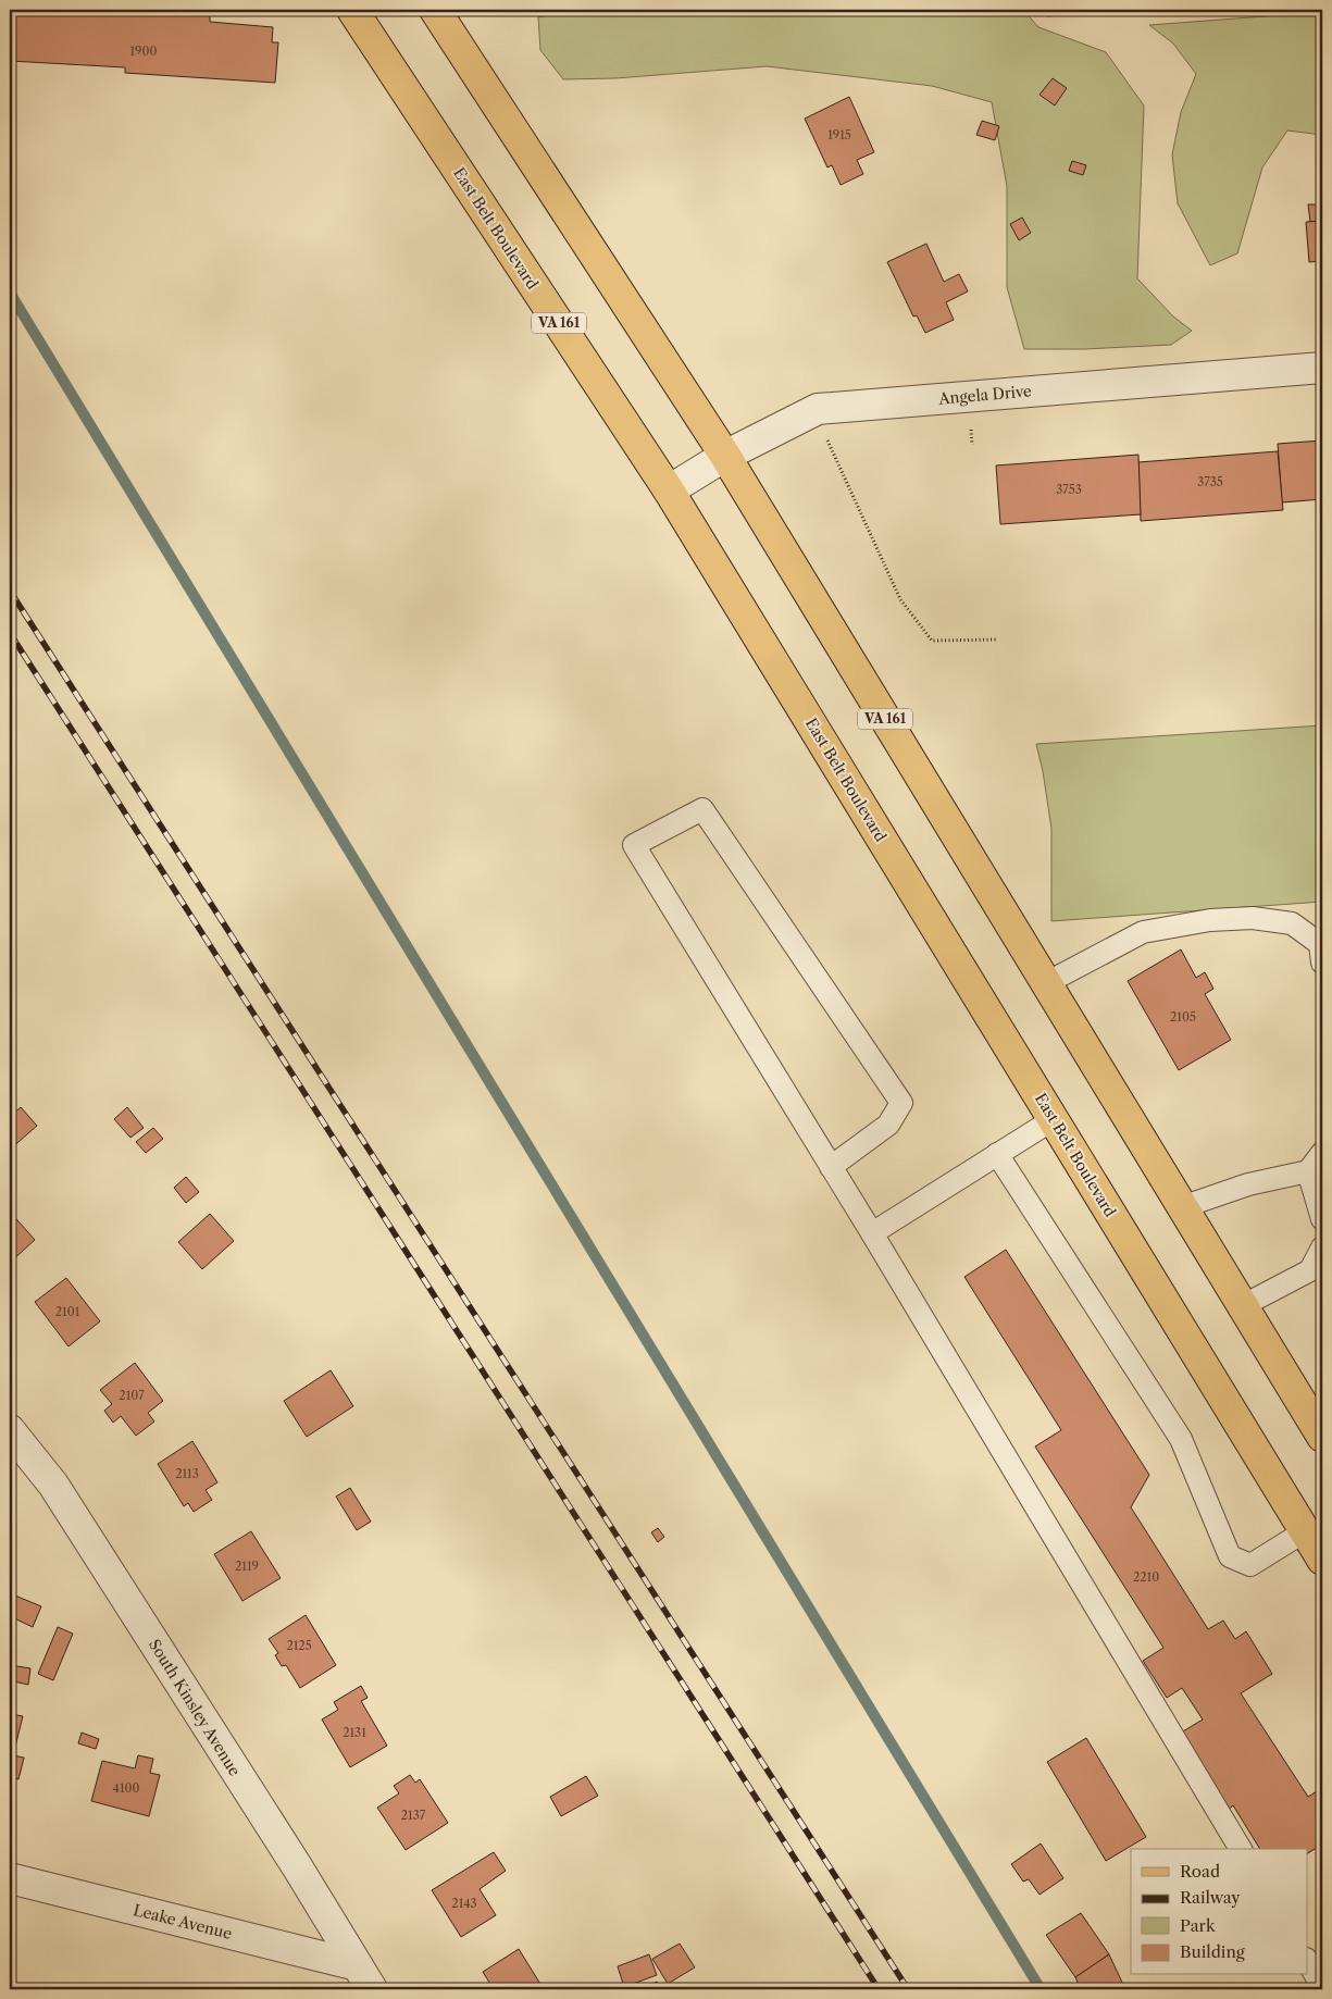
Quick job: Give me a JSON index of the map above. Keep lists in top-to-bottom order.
{
  "streets": {
    "main road": ["East Belt Boulevard", "VA 161"],
    "street": ["Angela Drive", "South Kinsley Avenue", "Leake Avenue"]
  },
  "crossings": [
    ["East Belt Boulevard", "Angela Drive"],
    ["VA 161", "Angela Drive"],
    ["South Kinsley Avenue", "Leake Avenue"]
  ],
  "house_numbers": [
    "1900",
    "1915",
    "3735",
    "3753",
    "2105",
    "2101",
    "2107",
    "2113",
    "2119",
    "2210",
    "2125",
    "2131",
    "4100",
    "2137",
    "2143"
  ],
  "legend": [
    "Road",
    "Railway",
    "Park",
    "Building"
  ]
}
